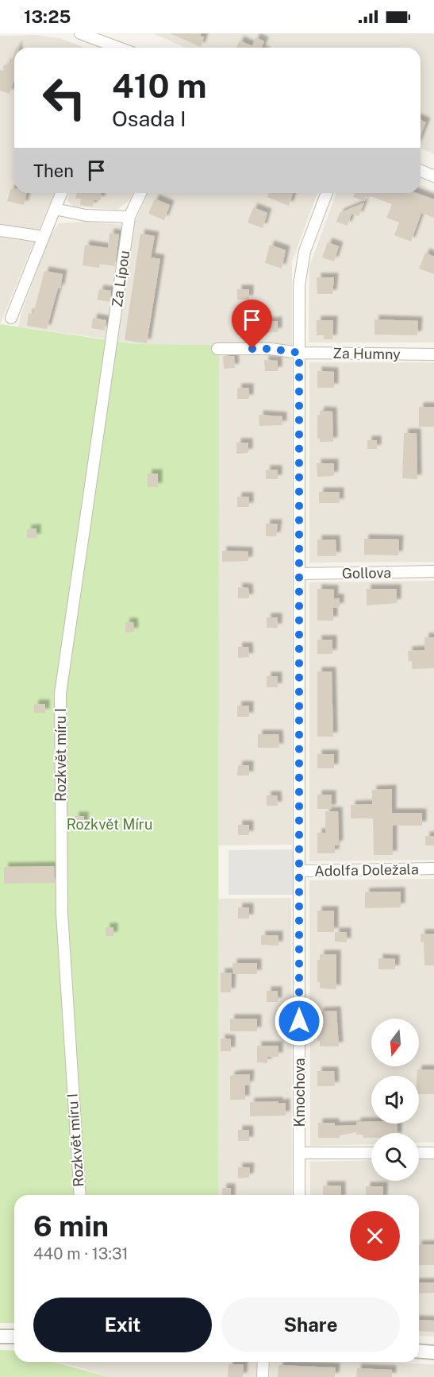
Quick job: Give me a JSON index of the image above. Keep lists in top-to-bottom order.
{
  "streets": {
    "street": [
      "Za Lípou",
      "Za Humny",
      "Gollova",
      "Rozkvět míru I",
      "Adolfa Doležala",
      "Kmochova"
    ]
  },
  "crossings": [
    ["Za Lípou", "Rozkvět míru I"],
    ["Za Humny", "Kmochova"],
    ["Gollova", "Kmochova"],
    ["Adolfa Doležala", "Kmochova"]
  ],
  "parks": ["Rozkvět Míru"],
  "north": "bottom",
  "page": {
    "status": "13:25",
    "turn": ["410 m", "Osada I"],
    "then": "Then",
    "heading": ["6 min", "440 m · 13:31"],
    "buttons": ["Exit", "Share"]
  }
}
